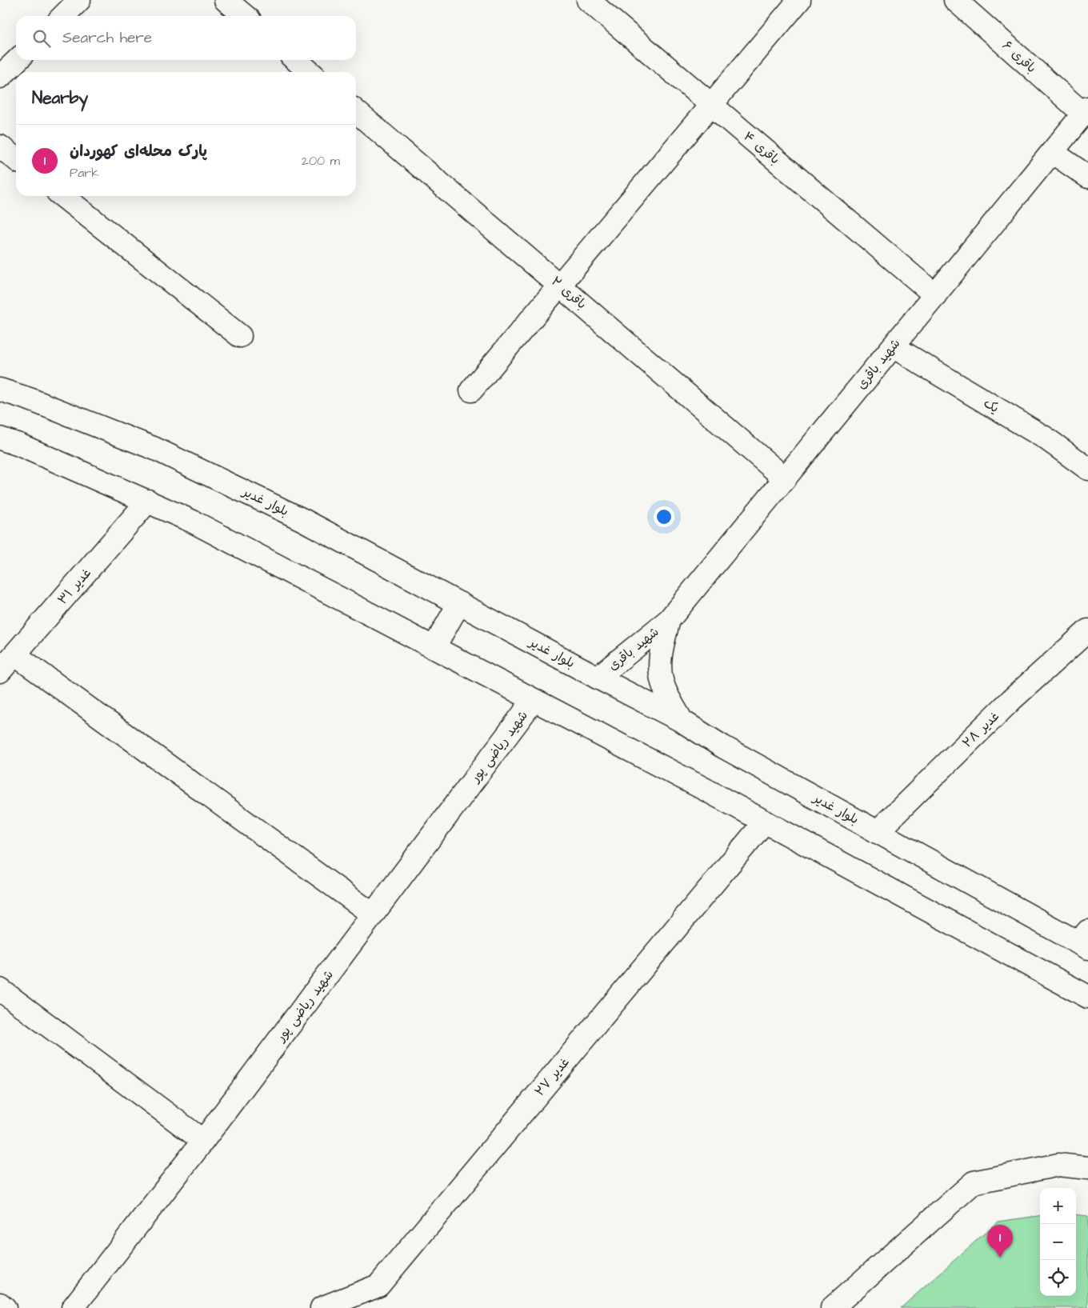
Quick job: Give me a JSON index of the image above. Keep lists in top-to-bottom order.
{
  "streets": {
    "street": [
      "باقری ۶",
      "باقری ۴",
      "باقری ۲",
      "شهید باقری",
      "یک",
      "بلوار غدیر",
      "غدیر ۳۱",
      "غدیر ۲۸",
      "شهید ریاضی پور",
      "غدیر ۲۷"
    ]
  },
  "crossings": [
    ["باقری ۶", "شهید باقری"],
    ["باقری ۴", "شهید باقری"],
    ["باقری ۲", "شهید باقری"],
    ["شهید باقری", "یک"],
    ["شهید باقری", "بلوار غدیر"],
    ["بلوار غدیر", "غدیر ۲۸"]
  ],
  "page": {
    "search": "Search here",
    "heading": "Nearby",
    "list": [
      {
        "mark": "1",
        "name": "پارک محله‌ای کهوردان",
        "note": "Park",
        "value": "200 m"
      }
    ],
    "map_buttons": ["+", "−"],
    "pins": "1"
  }
}
